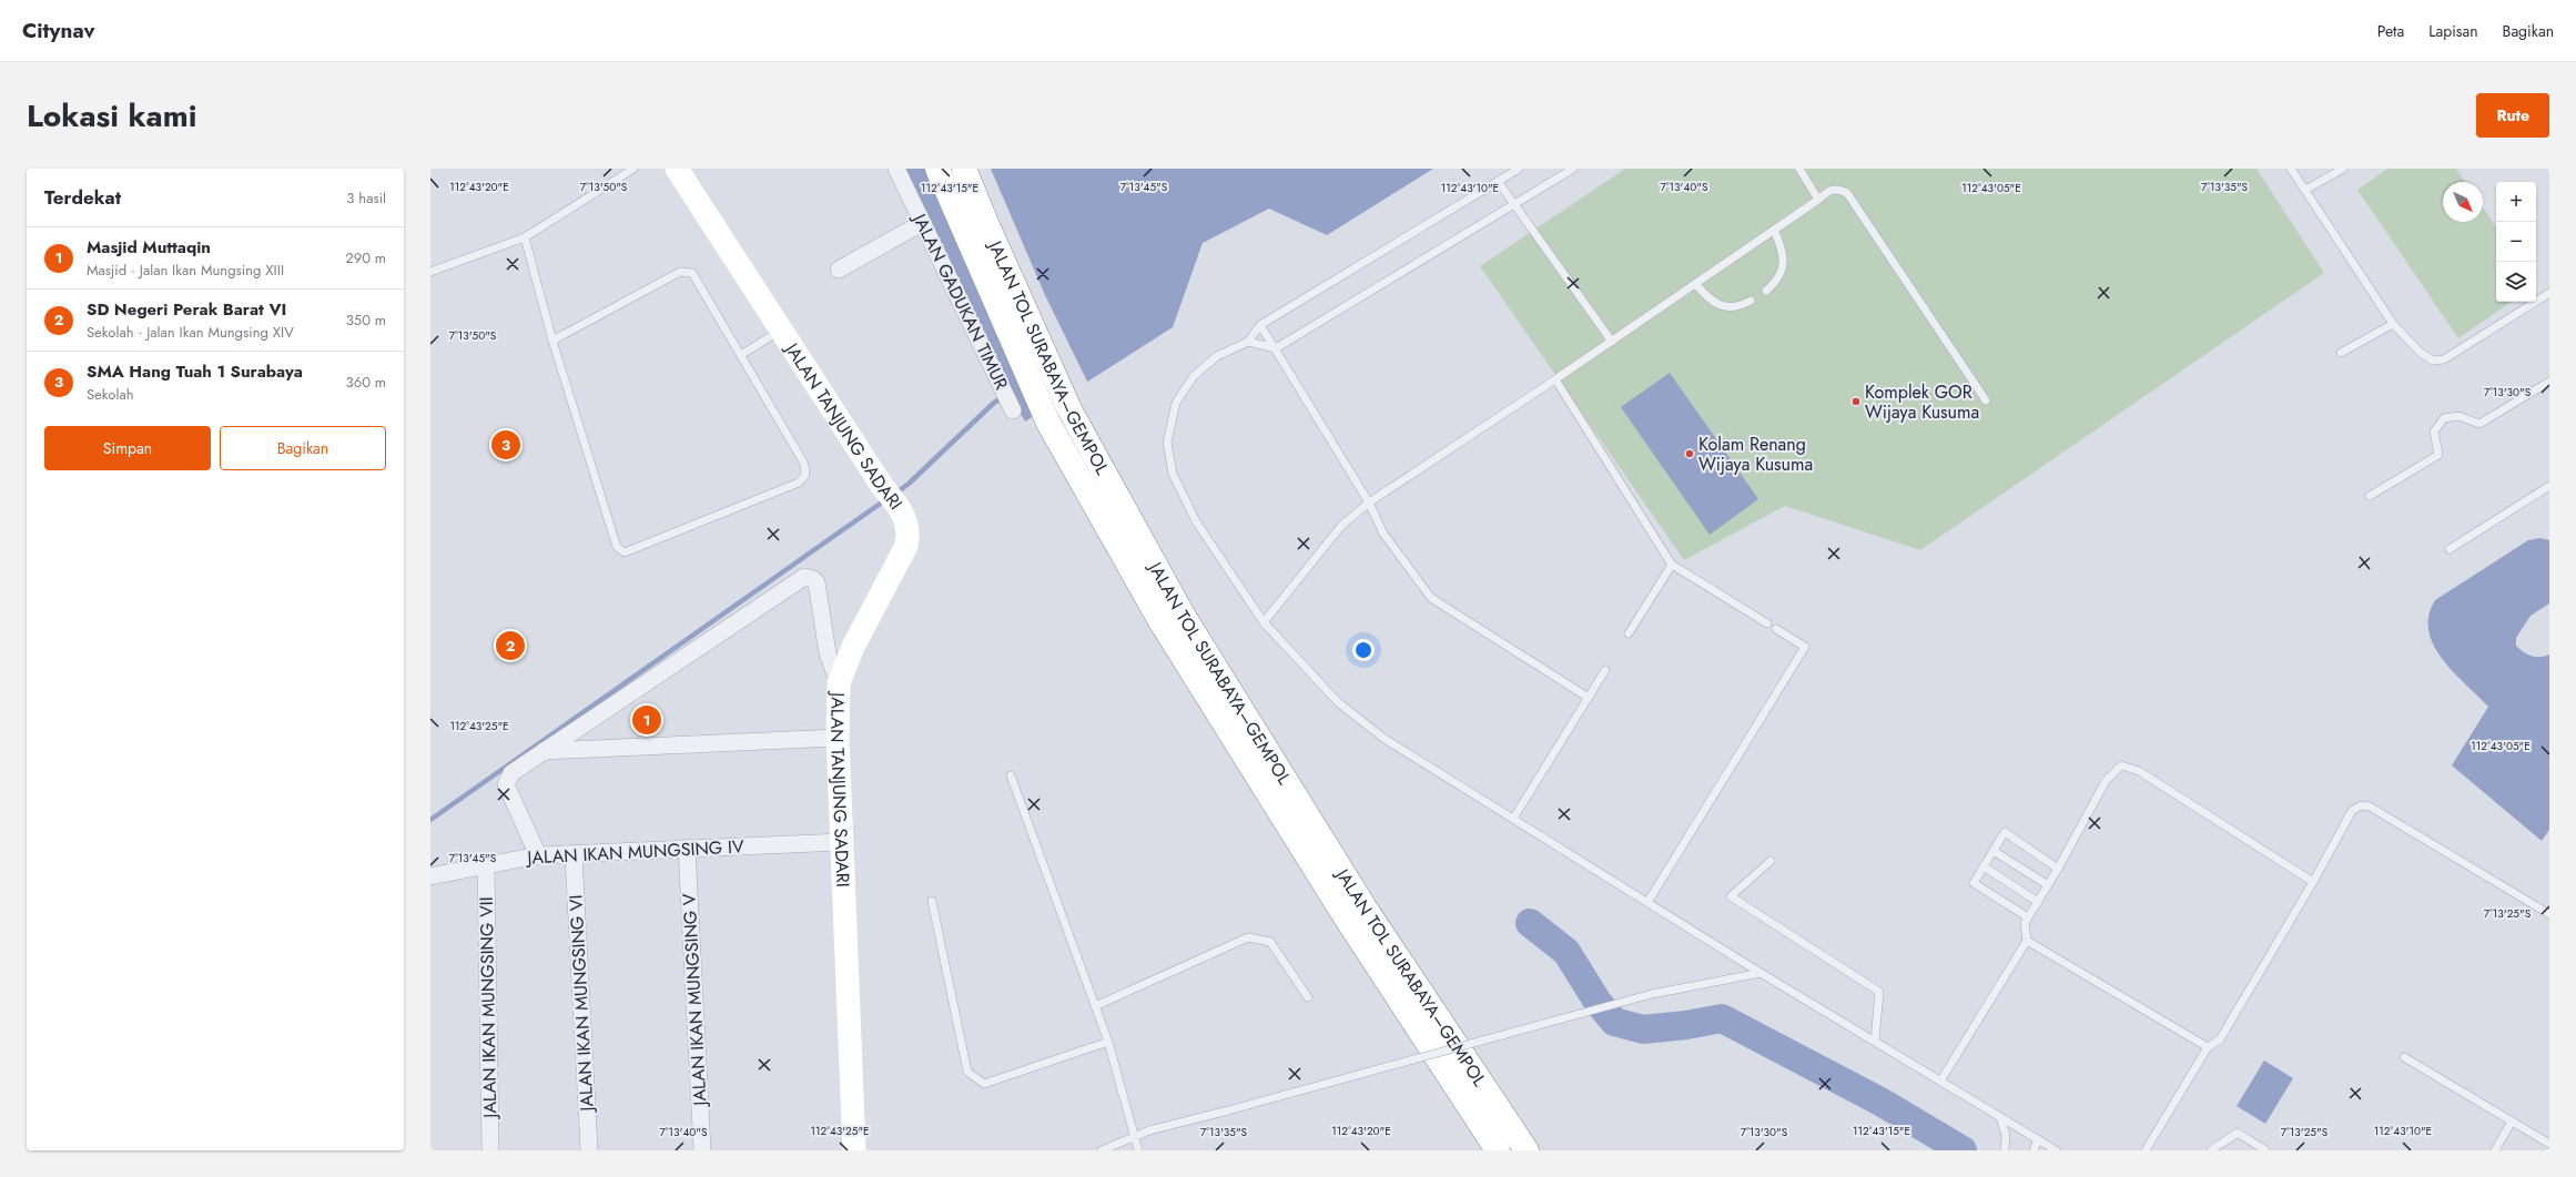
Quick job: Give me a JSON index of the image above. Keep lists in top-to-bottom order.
{
  "streets": {
    "highway": ["JALAN TOL SURABAYA–GEMPOL"],
    "street": [
      "JALAN GADUKAN TIMUR",
      "JALAN TANJUNG SADARI",
      "JALAN IKAN MUNGSING IV",
      "JALAN IKAN MUNGSING V",
      "JALAN IKAN MUNGSING VI",
      "JALAN IKAN MUNGSING VII"
    ]
  },
  "crossings": [
    ["JALAN TANJUNG SADARI", "JALAN IKAN MUNGSING IV"],
    ["JALAN IKAN MUNGSING IV", "JALAN IKAN MUNGSING V"],
    ["JALAN IKAN MUNGSING IV", "JALAN IKAN MUNGSING VI"],
    ["JALAN IKAN MUNGSING IV", "JALAN IKAN MUNGSING VII"]
  ],
  "places": ["Komplek GOR Wijaya Kusuma", "Kolam Renang Wijaya Kusuma"],
  "north": "bottom right",
  "page": {
    "header": "Citynav",
    "nav": ["Peta", "Lapisan", "Bagikan"],
    "title": "Lokasi kami",
    "buttons": [
      "Rute",
      ["Simpan", "Bagikan"]
    ],
    "heading": ["Terdekat", "3 hasil"],
    "map_buttons": ["+", "−"],
    "list": [
      {
        "mark": "1",
        "name": "Masjid Muttaqin",
        "note": "Masjid · Jalan Ikan Mungsing XIII",
        "value": "290 m"
      },
      {
        "mark": "2",
        "name": "SD Negeri Perak Barat VI",
        "note": "Sekolah · Jalan Ikan Mungsing XIV",
        "value": "350 m"
      },
      {
        "mark": "3",
        "name": "SMA Hang Tuah 1 Surabaya",
        "note": "Sekolah",
        "value": "360 m"
      }
    ],
    "pins": ["3", "2", "1"]
  },
  "coordinates": [
    "112°43'20\"E",
    "7°13'50\"S",
    "7°13'45\"S",
    "7°13'40\"S",
    "7°13'35\"S",
    "112°43'15\"E",
    "112°43'10\"E",
    "112°43'05\"E",
    "7°13'30\"S",
    "112°43'25\"E",
    "7°13'25\"S"
  ]
}
